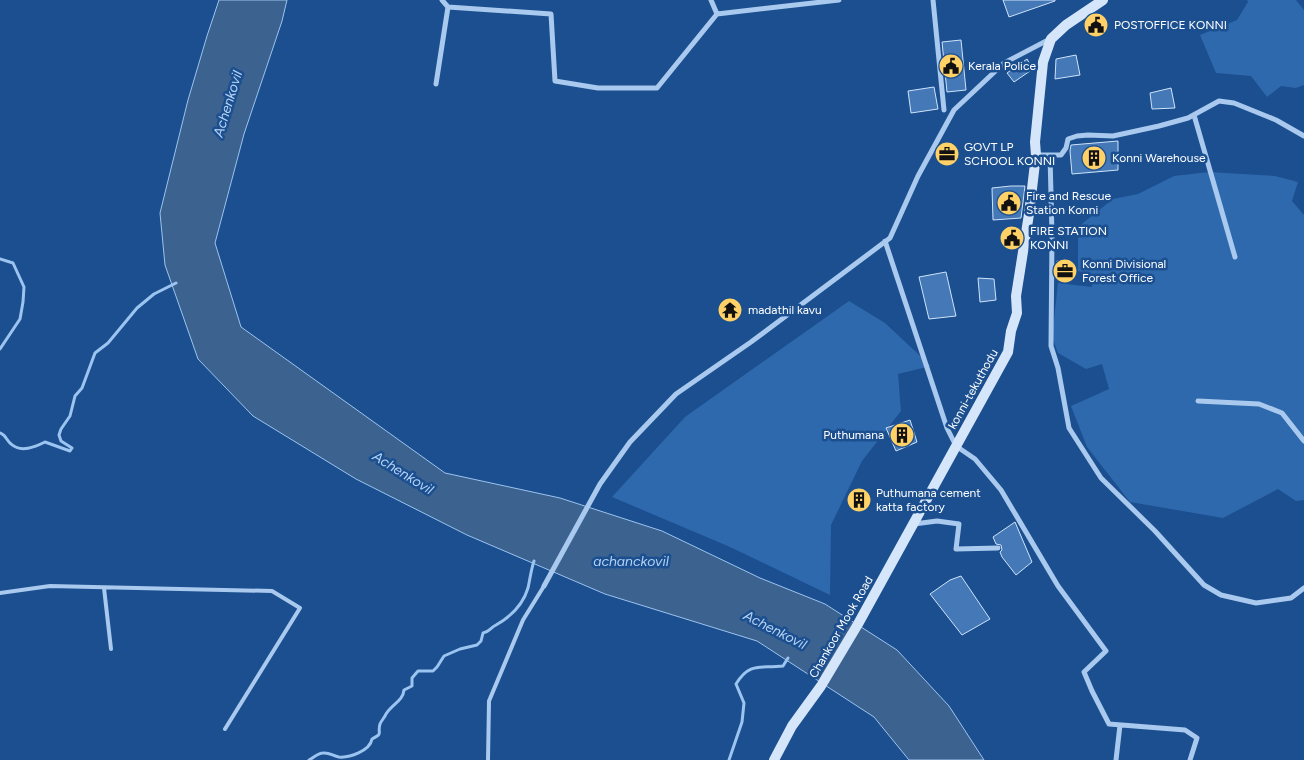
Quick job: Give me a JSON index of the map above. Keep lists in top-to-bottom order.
{
  "streets": {
    "main road": ["konni-tekuthodu", "Chankoor Mook Road"]
  },
  "crossings": [
    ["konni-tekuthodu", "Chankoor Mook Road"]
  ],
  "water": ["Achenkovil", "achanckovil"],
  "places": {
    "public building": [
      "POSTOFFICE KONNI",
      "Kerala Police",
      "Fire and Rescue Station Konni",
      "FIRE STATION KONNI"
    ],
    "office": ["GOVT LP SCHOOL KONNI", "Konni Divisional Forest Office"],
    "building": ["Konni Warehouse", "Puthumana", "Puthumana cement katta factory"],
    "temple": ["madathil kavu"]
  }
}
